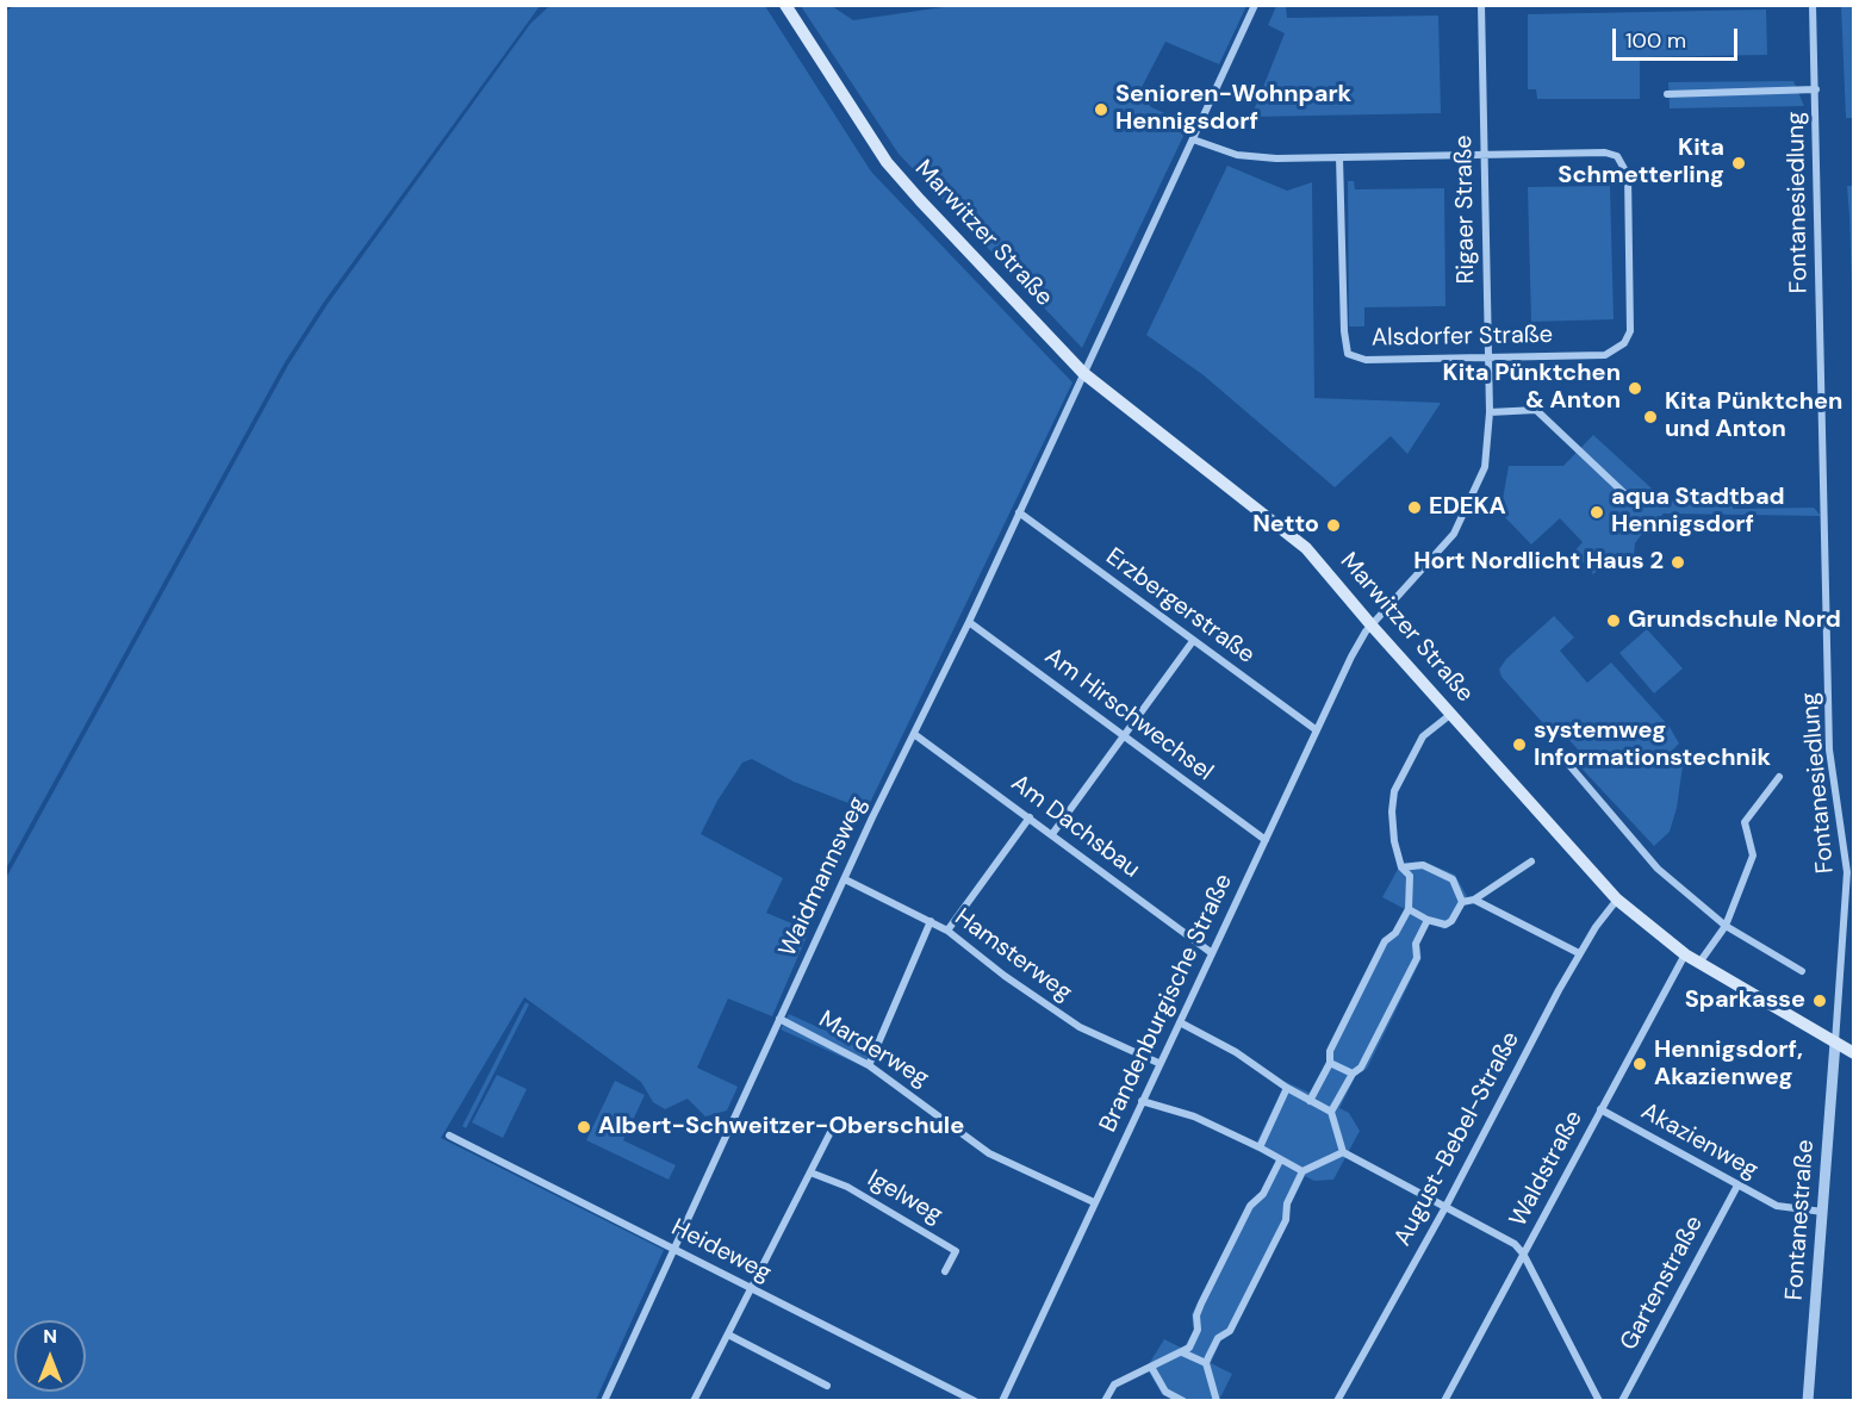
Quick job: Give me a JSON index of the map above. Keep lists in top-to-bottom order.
{
  "streets": {
    "main road": ["Marwitzer Straße"],
    "street": [
      "Fontanesiedlung",
      "Rigaer Straße",
      "Alsdorfer Straße",
      "Erzbergerstraße",
      "Am Hirschwechsel",
      "Am Dachsbau",
      "Waidmannsweg",
      "Hamsterweg",
      "Brandenburgische Straße",
      "Marderweg",
      "August-Bebel-Straße",
      "Akazienweg",
      "Waldstraße",
      "Igelweg",
      "Fontanestraße",
      "Heideweg",
      "Gartenstraße"
    ]
  },
  "crossings": [
    ["Fontanesiedlung", "Marwitzer Straße"],
    ["Fontanesiedlung", "Fontanestraße"],
    ["Rigaer Straße", "Marwitzer Straße"],
    ["Rigaer Straße", "Alsdorfer Straße"],
    ["Rigaer Straße", "Brandenburgische Straße"],
    ["Marwitzer Straße", "Waidmannsweg"],
    ["Marwitzer Straße", "Brandenburgische Straße"],
    ["Marwitzer Straße", "August-Bebel-Straße"],
    ["Marwitzer Straße", "Waldstraße"],
    ["Marwitzer Straße", "Fontanestraße"],
    ["Erzbergerstraße", "Waidmannsweg"],
    ["Erzbergerstraße", "Brandenburgische Straße"],
    ["Am Hirschwechsel", "Waidmannsweg"],
    ["Am Hirschwechsel", "Brandenburgische Straße"],
    ["Am Dachsbau", "Waidmannsweg"],
    ["Am Dachsbau", "Brandenburgische Straße"],
    ["Waidmannsweg", "Hamsterweg"],
    ["Waidmannsweg", "Marderweg"],
    ["Waidmannsweg", "Heideweg"],
    ["Hamsterweg", "Brandenburgische Straße"],
    ["Brandenburgische Straße", "Marderweg"],
    ["Akazienweg", "Waldstraße"],
    ["Akazienweg", "Fontanestraße"],
    ["Akazienweg", "Gartenstraße"]
  ],
  "places": [
    "Senioren-Wohnpark Hennigsdorf",
    "Kita Schmetterling",
    "Kita Pünktchen & Anton",
    "Kita Pünktchen und Anton",
    "EDEKA",
    "aqua Stadtbad Hennigsdorf",
    "Netto",
    "Hort Nordlicht Haus 2",
    "Grundschule Nord",
    "systemweg Informationstechnik",
    "Sparkasse",
    "Hennigsdorf, Akazienweg",
    "Albert-Schweitzer-Oberschule"
  ],
  "scale_bar": "100 m",
  "north": "top"
}
